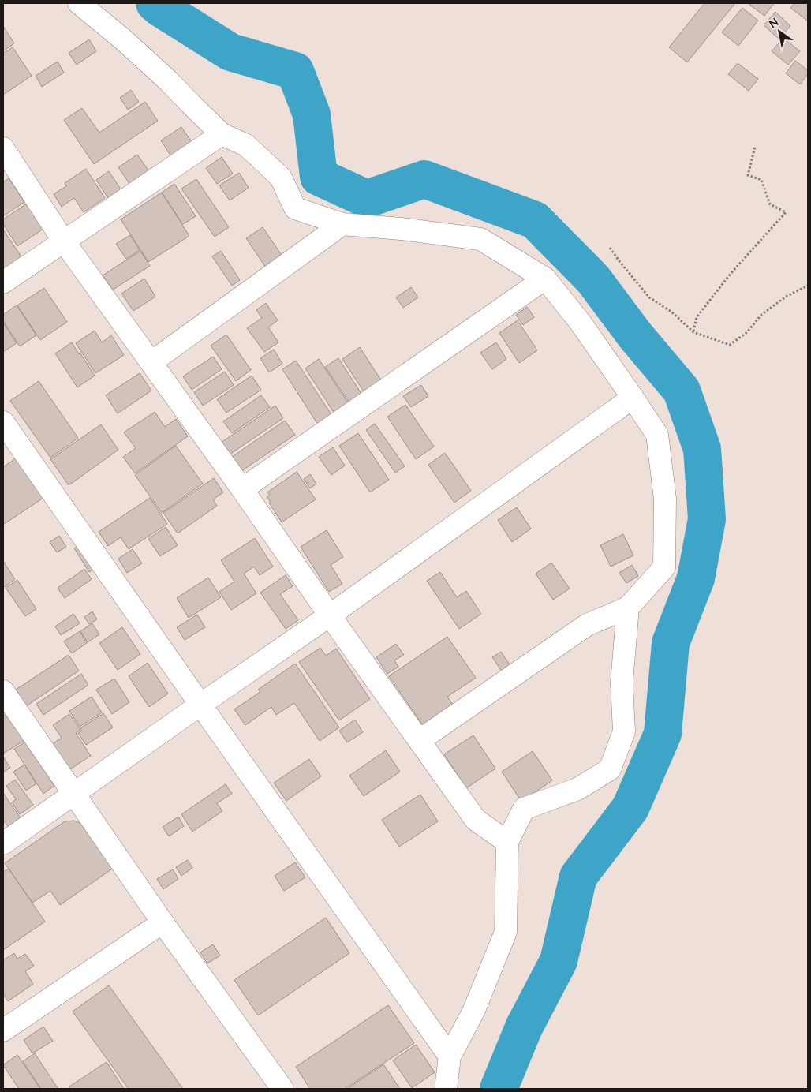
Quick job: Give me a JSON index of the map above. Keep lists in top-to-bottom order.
{
  "north": "top left"
}
